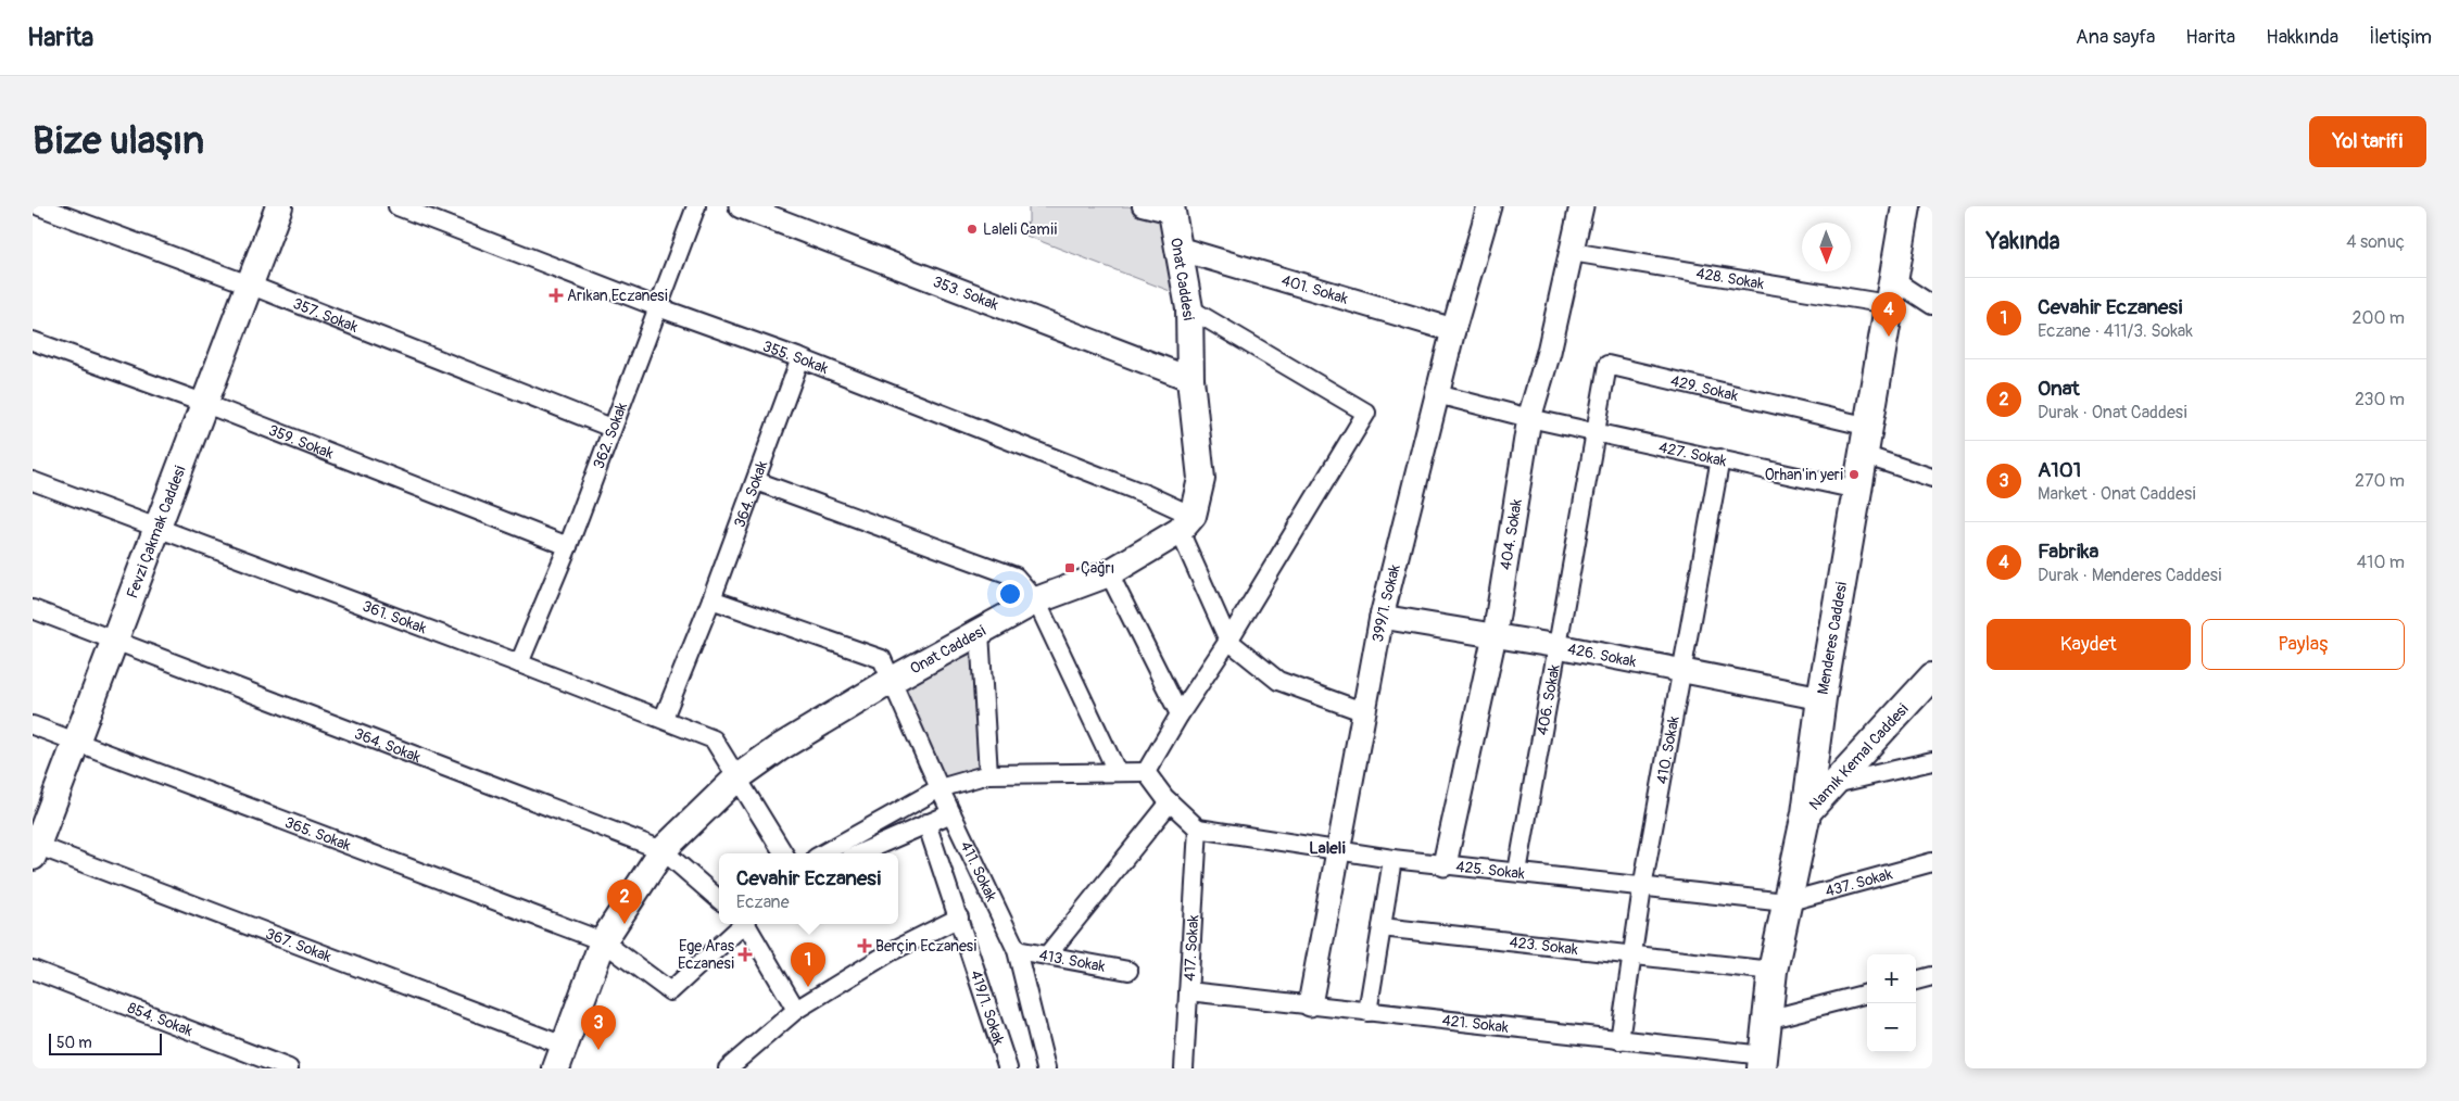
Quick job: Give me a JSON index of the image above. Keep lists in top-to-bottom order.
{
  "streets": {
    "main road": [
      "Onat Caddesi",
      "Fevzi Çakmak Caddesi",
      "Menderes Caddesi",
      "Namık Kemal Caddesi"
    ],
    "street": [
      "428. Sokak",
      "401. Sokak",
      "353. Sokak",
      "357. Sokak",
      "355. Sokak",
      "429. Sokak",
      "362. Sokak",
      "359. Sokak",
      "427. Sokak",
      "364. Sokak",
      "404. Sokak",
      "399/1. Sokak",
      "361. Sokak",
      "426. Sokak",
      "406. Sokak",
      "410. Sokak",
      "365. Sokak",
      "425. Sokak",
      "411. Sokak",
      "437. Sokak",
      "367. Sokak",
      "423. Sokak",
      "417. Sokak",
      "413. Sokak",
      "419/1. Sokak",
      "854. Sokak",
      "421. Sokak"
    ]
  },
  "crossings": [
    ["428. Sokak", "404. Sokak"],
    ["428. Sokak", "Menderes Caddesi"],
    ["Onat Caddesi", "401. Sokak"],
    ["Onat Caddesi", "353. Sokak"],
    ["Onat Caddesi", "355. Sokak"],
    ["Onat Caddesi", "364. Sokak"],
    ["Onat Caddesi", "361. Sokak"],
    ["Onat Caddesi", "365. Sokak"],
    ["Onat Caddesi", "411. Sokak"],
    ["Onat Caddesi", "367. Sokak"],
    ["401. Sokak", "399/1. Sokak"],
    ["357. Sokak", "362. Sokak"],
    ["357. Sokak", "Fevzi Çakmak Caddesi"],
    ["355. Sokak", "362. Sokak"],
    ["355. Sokak", "364. Sokak"],
    ["429. Sokak", "427. Sokak"],
    ["429. Sokak", "Menderes Caddesi"],
    ["429. Sokak", "406. Sokak"],
    ["362. Sokak", "359. Sokak"],
    ["362. Sokak", "361. Sokak"],
    ["359. Sokak", "Fevzi Çakmak Caddesi"],
    ["427. Sokak", "404. Sokak"],
    ["427. Sokak", "399/1. Sokak"],
    ["427. Sokak", "Menderes Caddesi"],
    ["427. Sokak", "406. Sokak"],
    ["427. Sokak", "410. Sokak"],
    ["364. Sokak", "Fevzi Çakmak Caddesi"],
    ["364. Sokak", "361. Sokak"],
    ["364. Sokak", "411. Sokak"],
    ["Fevzi Çakmak Caddesi", "361. Sokak"],
    ["Fevzi Çakmak Caddesi", "365. Sokak"],
    ["Fevzi Çakmak Caddesi", "367. Sokak"],
    ["404. Sokak", "426. Sokak"],
    ["404. Sokak", "425. Sokak"],
    ["399/1. Sokak", "426. Sokak"],
    ["399/1. Sokak", "425. Sokak"],
    ["399/1. Sokak", "421. Sokak"],
    ["Menderes Caddesi", "426. Sokak"],
    ["Menderes Caddesi", "Namık Kemal Caddesi"],
    ["Menderes Caddesi", "425. Sokak"],
    ["Menderes Caddesi", "437. Sokak"],
    ["Menderes Caddesi", "423. Sokak"],
    ["Menderes Caddesi", "421. Sokak"],
    ["426. Sokak", "406. Sokak"],
    ["426. Sokak", "410. Sokak"],
    ["406. Sokak", "425. Sokak"],
    ["410. Sokak", "425. Sokak"],
    ["410. Sokak", "423. Sokak"],
    ["410. Sokak", "421. Sokak"],
    ["425. Sokak", "437. Sokak"],
    ["425. Sokak", "417. Sokak"],
    ["411. Sokak", "413. Sokak"],
    ["417. Sokak", "421. Sokak"]
  ],
  "districts": ["Laleli"],
  "places": {
    "other": ["Laleli Camii", "Orhan'in yeri"],
    "health": ["Arıkan Eczanesi", "Berçin Eczanesi", "Ege Aras Eczanesi"],
    "transit": ["Çağrı"]
  },
  "scale_bar": "50 m",
  "north": "bottom",
  "page": {
    "header": "Harita",
    "nav": [
      "Ana sayfa",
      "Harita",
      "Hakkında",
      "İletişim"
    ],
    "buttons": [
      "Yol tarifi",
      ["Kaydet", "Paylaş"]
    ],
    "title": "Bize ulaşın",
    "heading": ["Yakında", "4 sonuç"],
    "list": [
      {
        "mark": "1",
        "name": "Cevahir Eczanesi",
        "note": "Eczane · 411/3. Sokak",
        "value": "200 m"
      },
      {
        "mark": "2",
        "name": "Onat",
        "note": "Durak · Onat Caddesi",
        "value": "230 m"
      },
      {
        "mark": "3",
        "name": "A101",
        "note": "Market · Onat Caddesi",
        "value": "270 m"
      },
      {
        "mark": "4",
        "name": "Fabrika",
        "note": "Durak · Menderes Caddesi",
        "value": "410 m"
      }
    ],
    "pins": [
      "4",
      "2",
      "1",
      "3"
    ],
    "popup": ["Cevahir Eczanesi", "Eczane"],
    "map_buttons": ["+", "−"],
    "scale": "50 m"
  }
}
